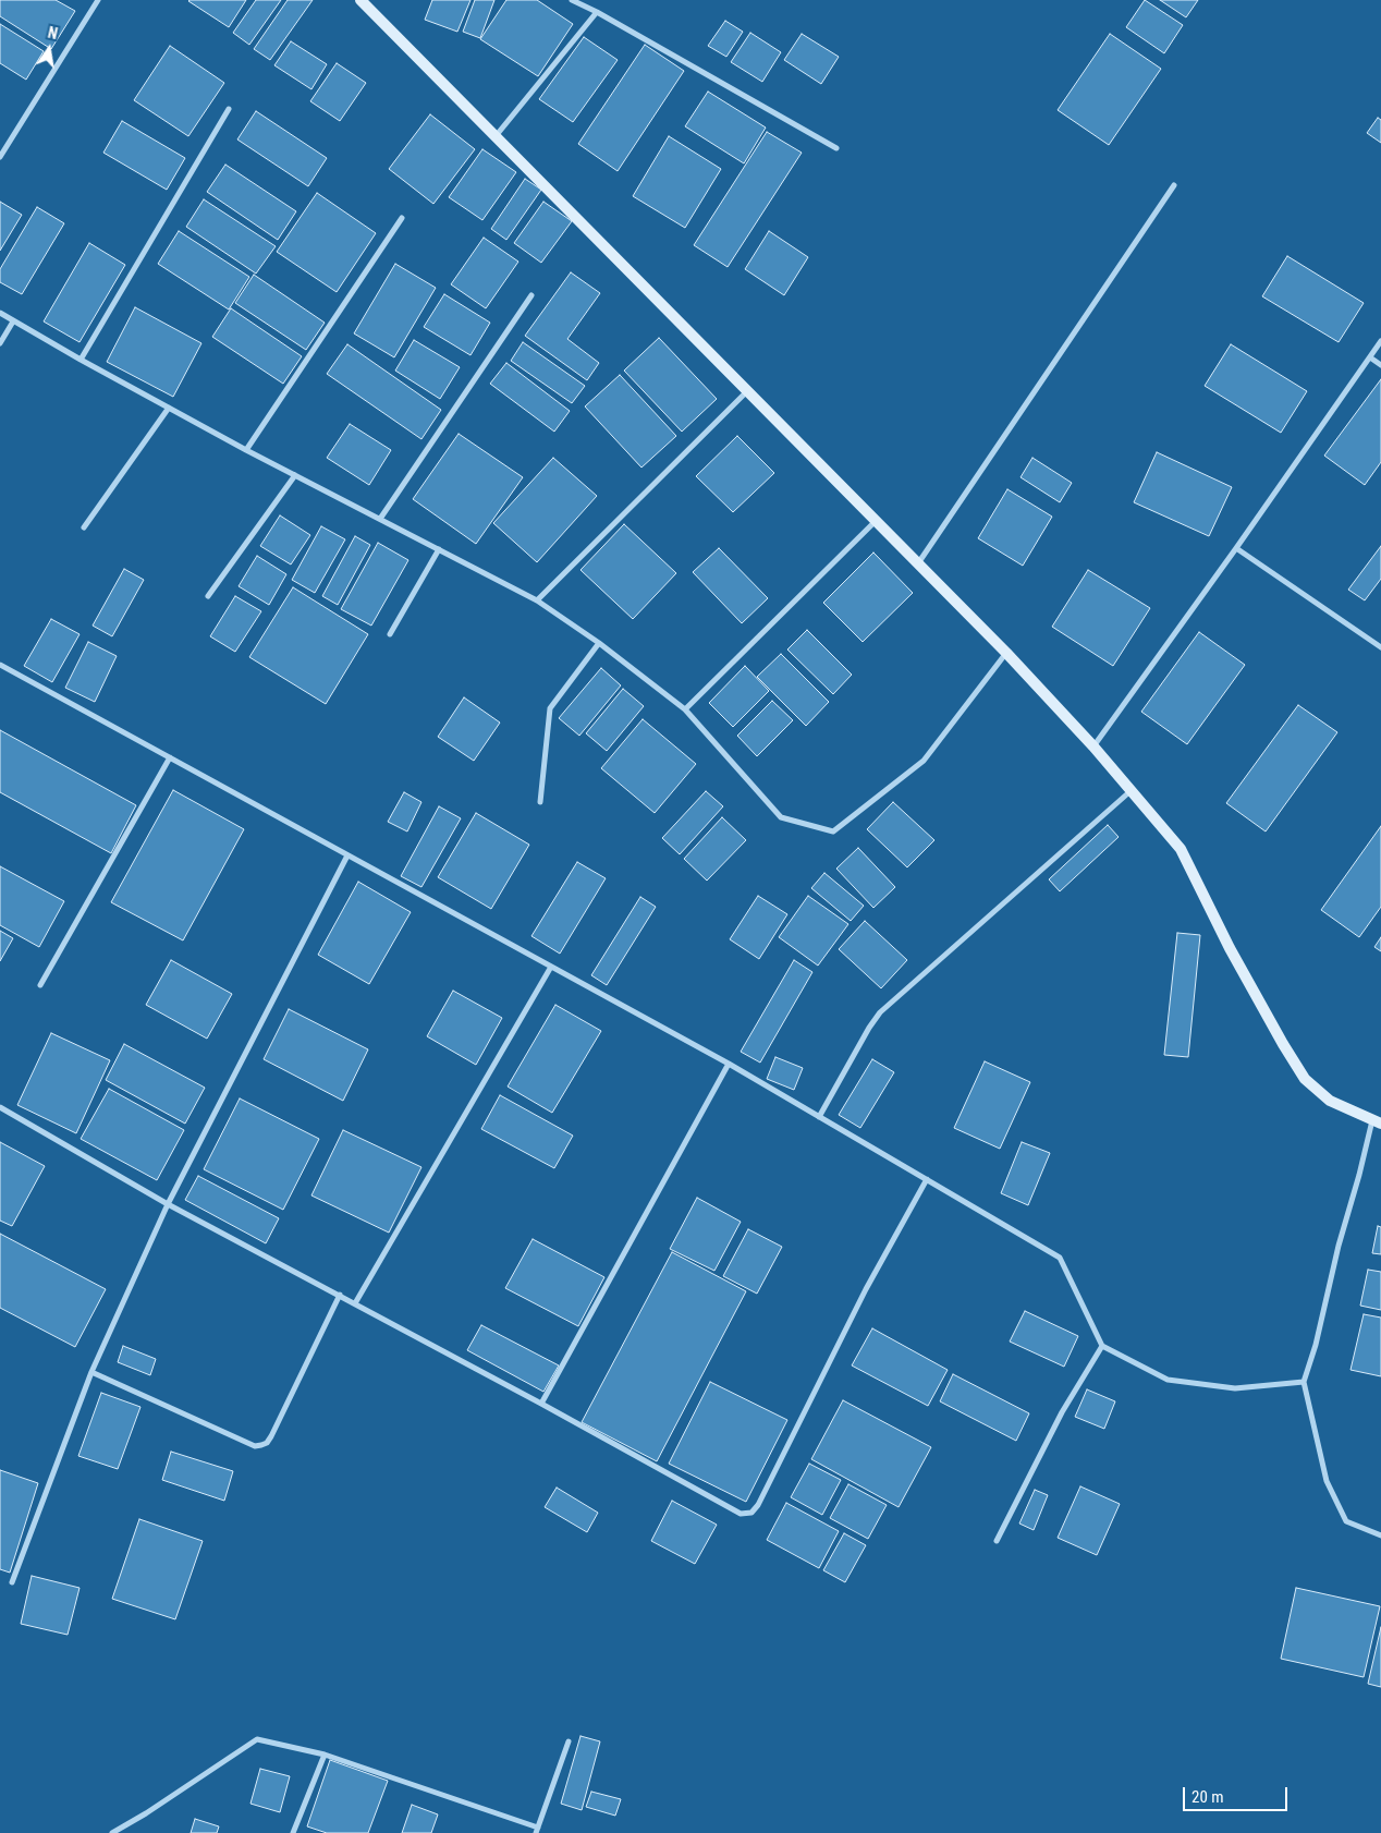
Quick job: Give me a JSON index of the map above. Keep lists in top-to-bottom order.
{
  "scale_bar": "20 m",
  "north": "top"
}
